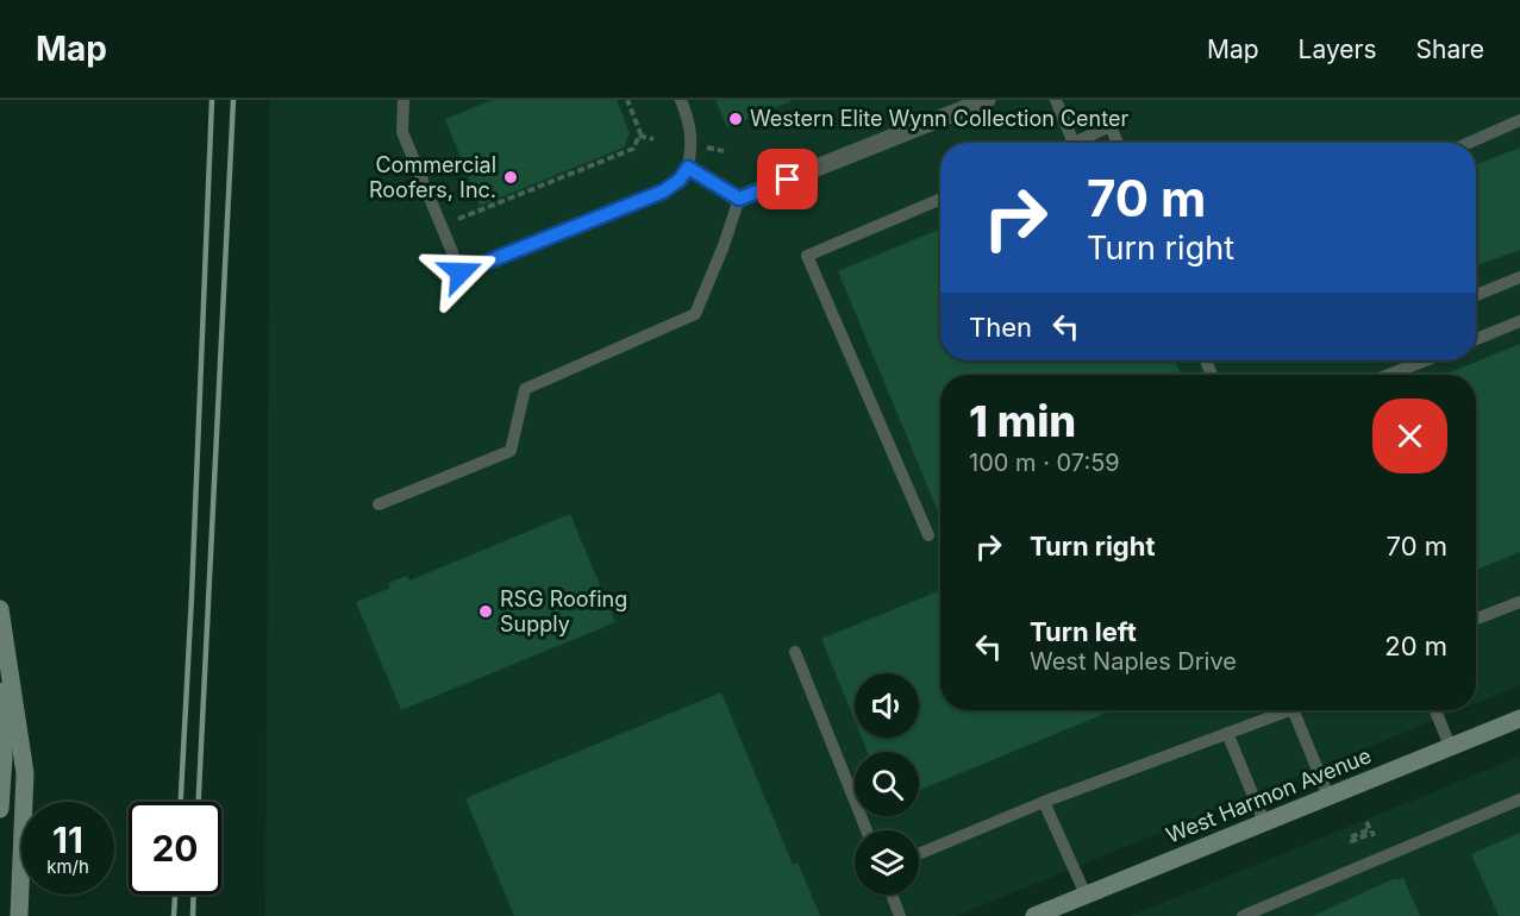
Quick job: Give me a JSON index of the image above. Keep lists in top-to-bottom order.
{
  "streets": {
    "main road": ["West Harmon Avenue"]
  },
  "places": ["Western Elite Wynn Collection Center", "Commercial Roofers, Inc.", "RSG Roofing Supply"],
  "page": {
    "header": "Map",
    "nav": ["Map", "Layers", "Share"],
    "turn": ["70 m", "Turn right"],
    "then": "Then",
    "heading": ["1 min", "100 m · 07:59"],
    "list": [
      {
        "name": "Turn right",
        "value": "70 m"
      },
      {
        "name": "Turn left",
        "note": "West Naples Drive",
        "value": "20 m"
      }
    ],
    "speed": "11 km/h",
    "limit": "20"
  }
}
